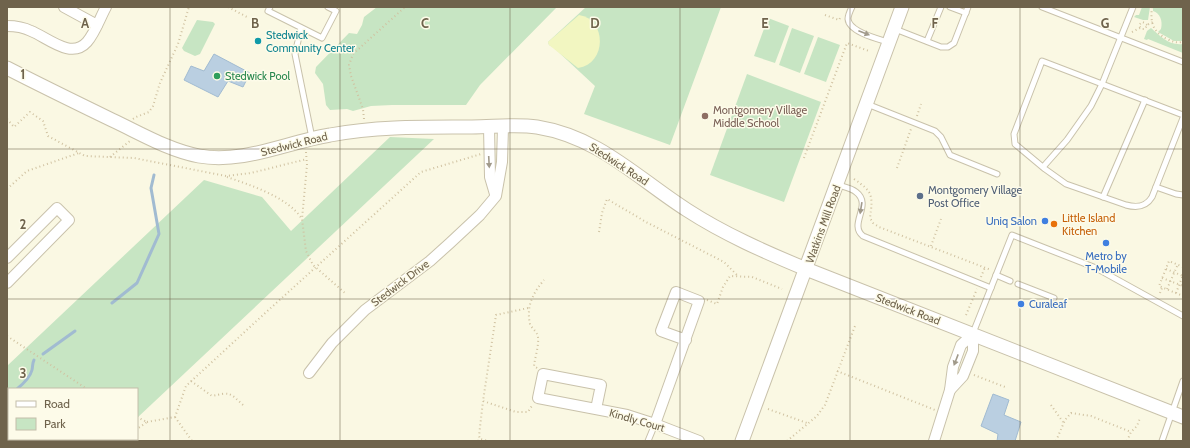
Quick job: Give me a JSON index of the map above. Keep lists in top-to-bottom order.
{
  "streets": {
    "street": [
      "Stedwick Road",
      "Watkins Mill Road",
      "Stedwick Drive",
      "Kindly Court"
    ]
  },
  "crossings": [
    ["Stedwick Road", "Watkins Mill Road"]
  ],
  "places": [
    "Stedwick Community Center",
    "Stedwick Pool",
    "Montgomery Village Middle School",
    "Montgomery Village Post Office",
    "Uniq Salon",
    "Little Island Kitchen",
    "Metro by T-Mobile",
    "Curaleaf"
  ],
  "legend": ["Road", "Park"],
  "grid": {
    "columns": [
      "A",
      "B",
      "C",
      "D",
      "E",
      "F",
      "G"
    ],
    "rows": ["1", "2", "3"]
  }
}
